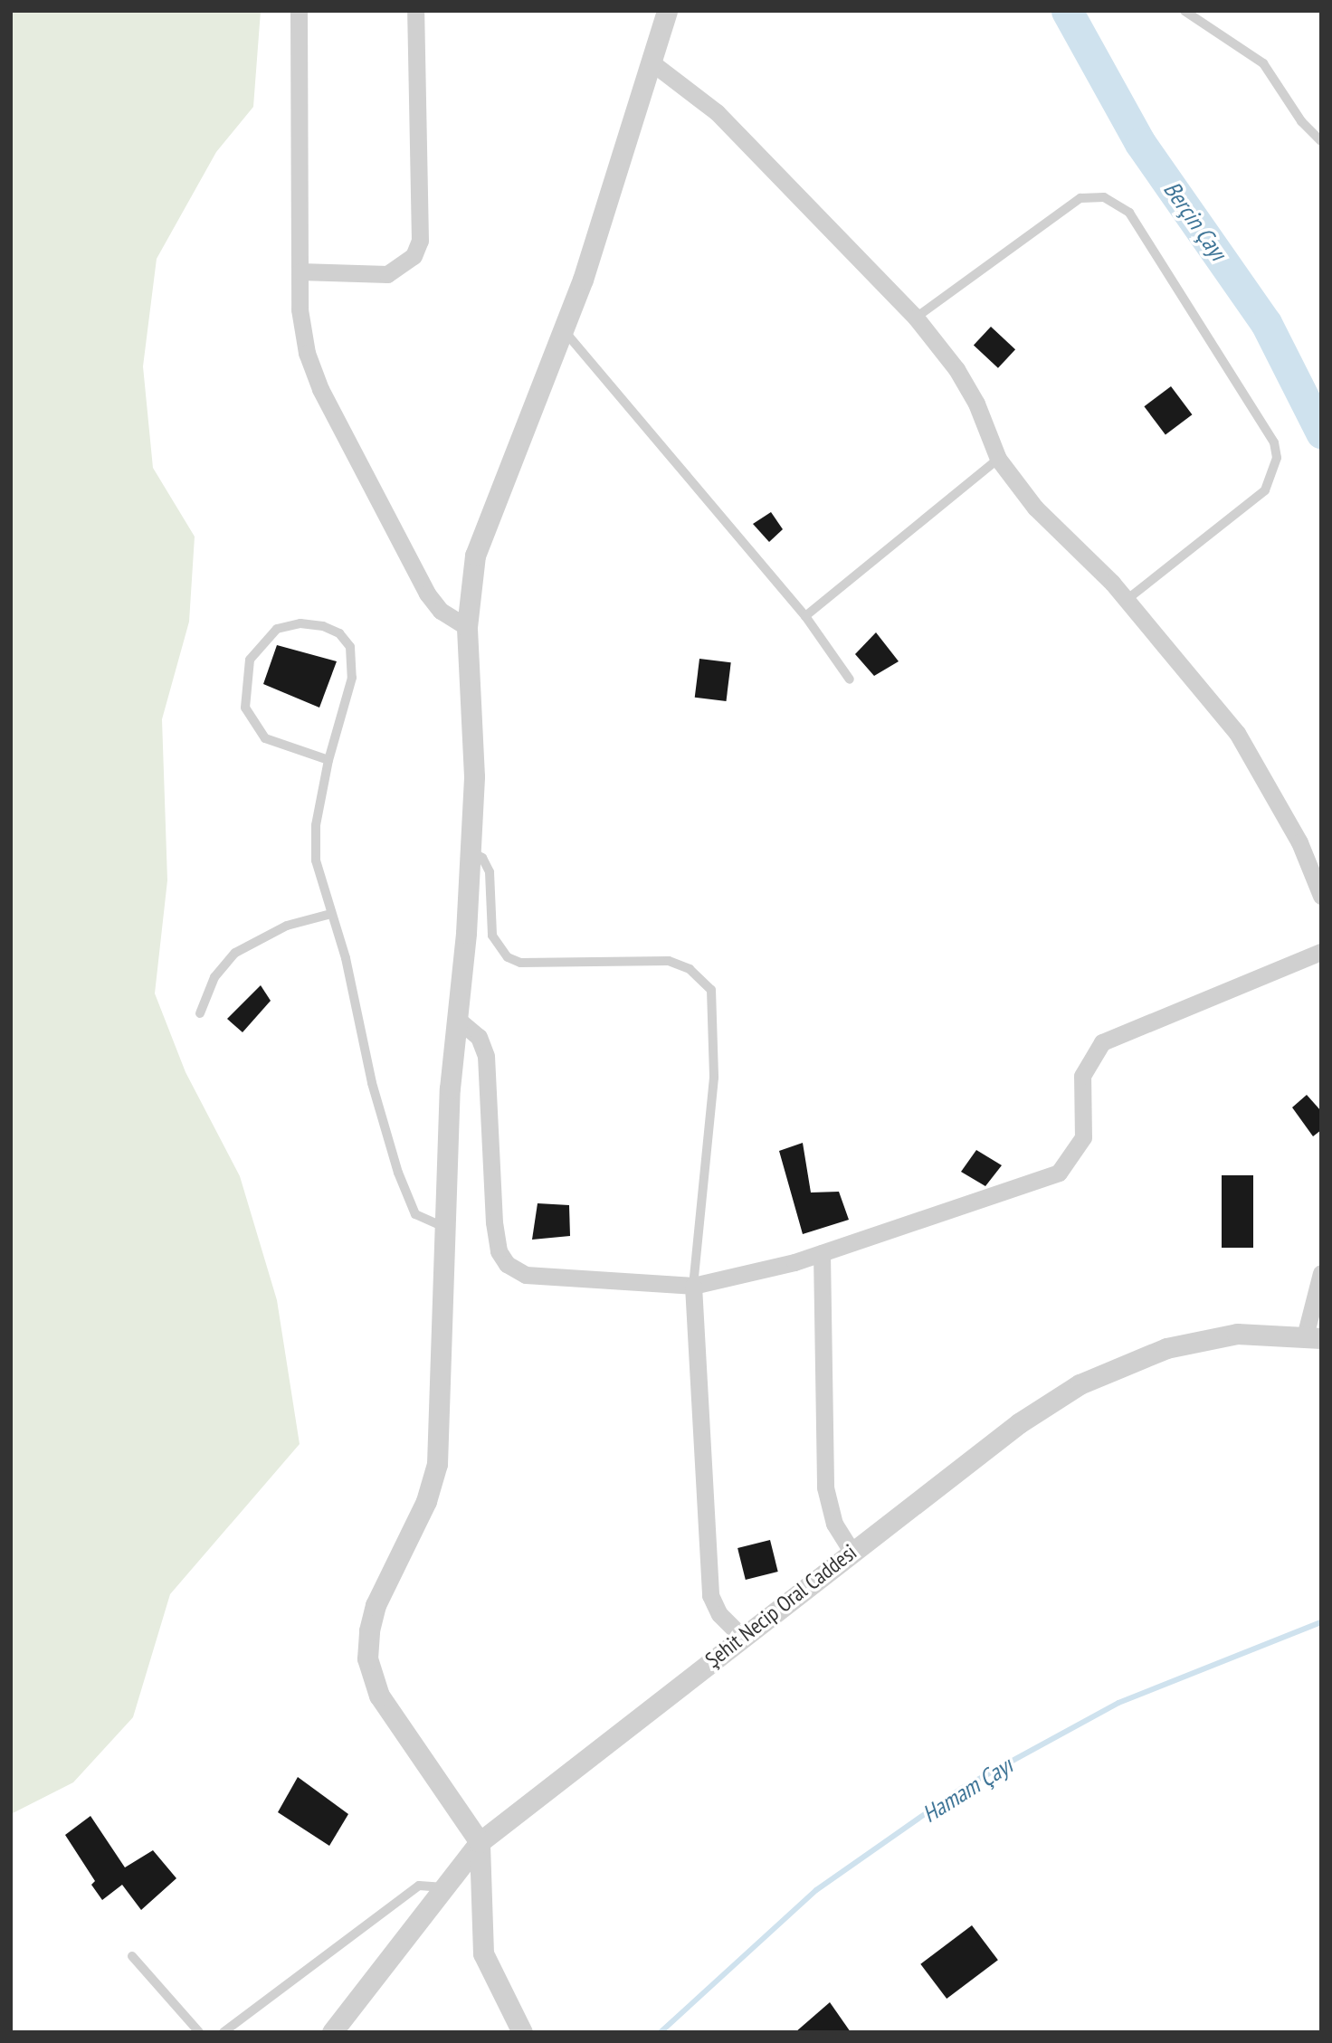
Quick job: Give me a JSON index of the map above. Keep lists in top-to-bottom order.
{
  "streets": {
    "street": ["Şehit Necip Oral Caddesi"]
  },
  "water": ["Berçin Çayı", "Hamam Çayı"]
}
